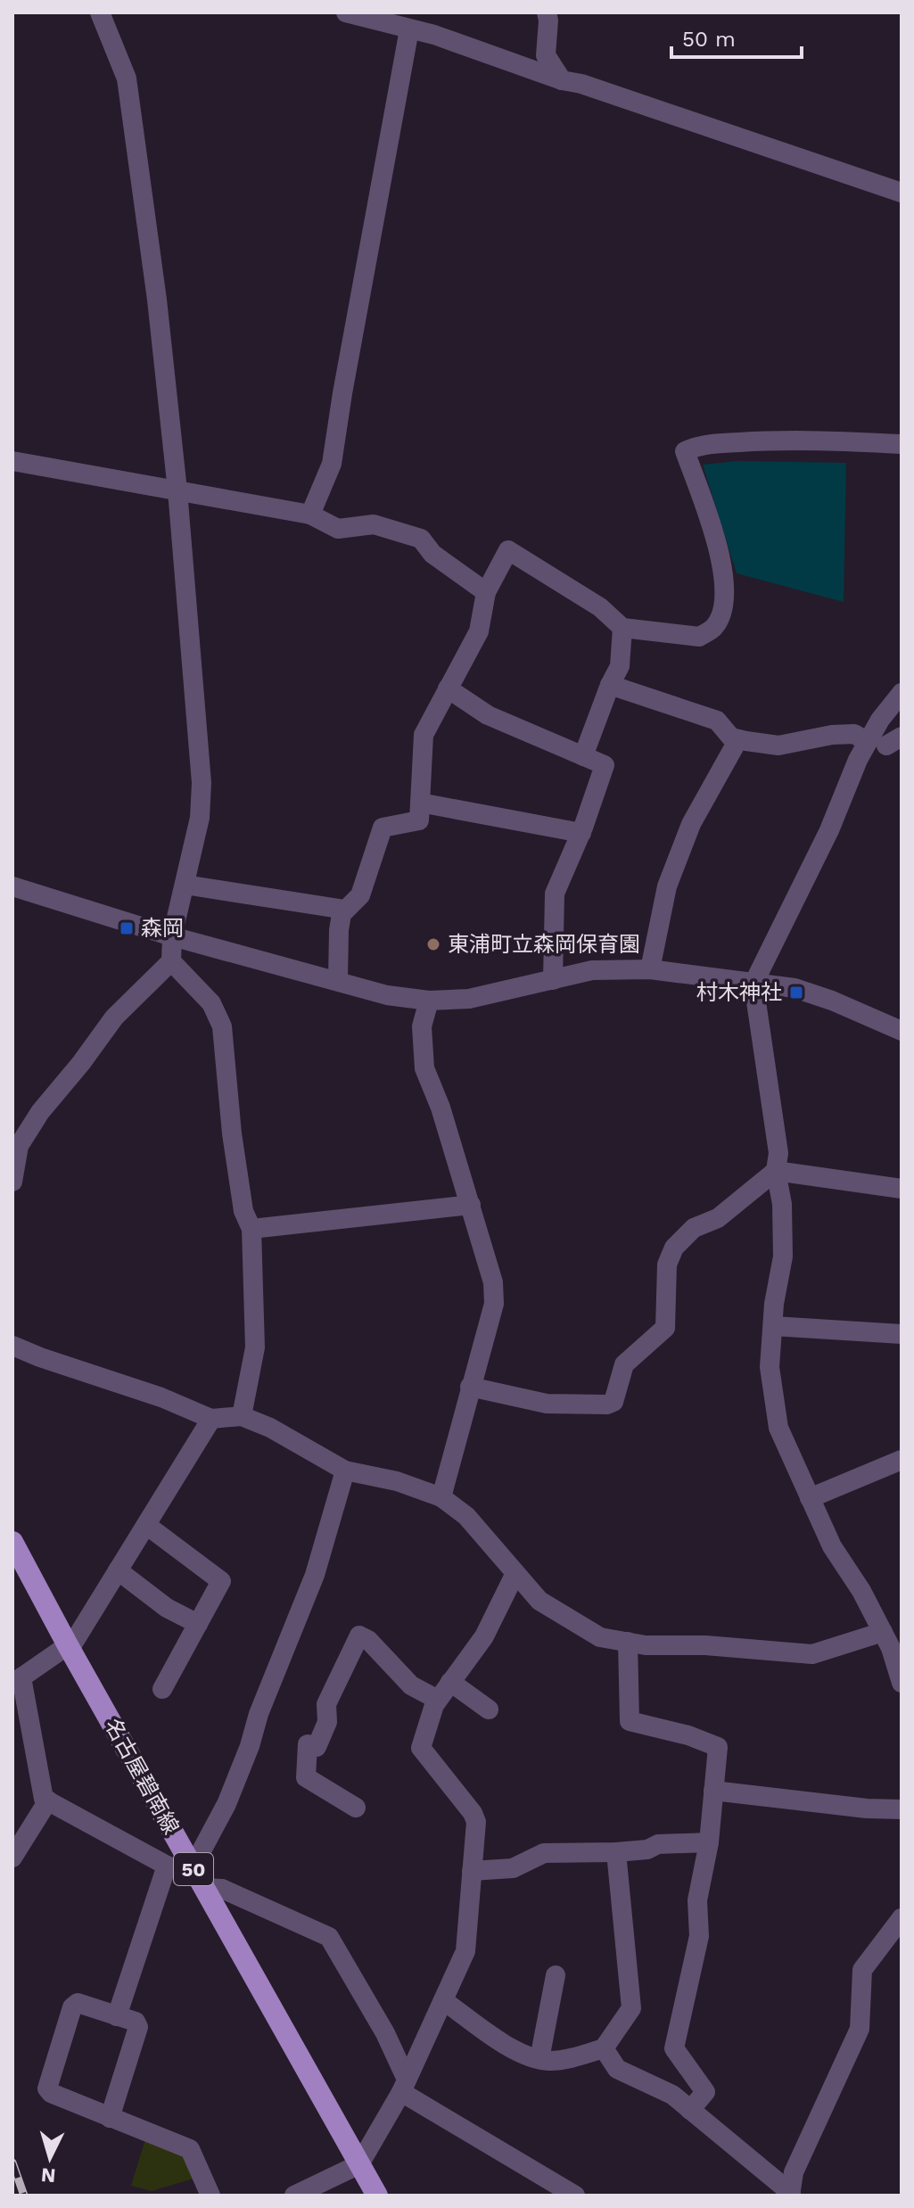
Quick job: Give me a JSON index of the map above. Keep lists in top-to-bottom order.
{
  "streets": {
    "main road": ["名古屋碧南線", "50"]
  },
  "places": {
    "transit": ["森岡", "村木神社"],
    "other": ["東浦町立森岡保育園"]
  },
  "scale_bar": "50 m",
  "north": "bottom"
}
